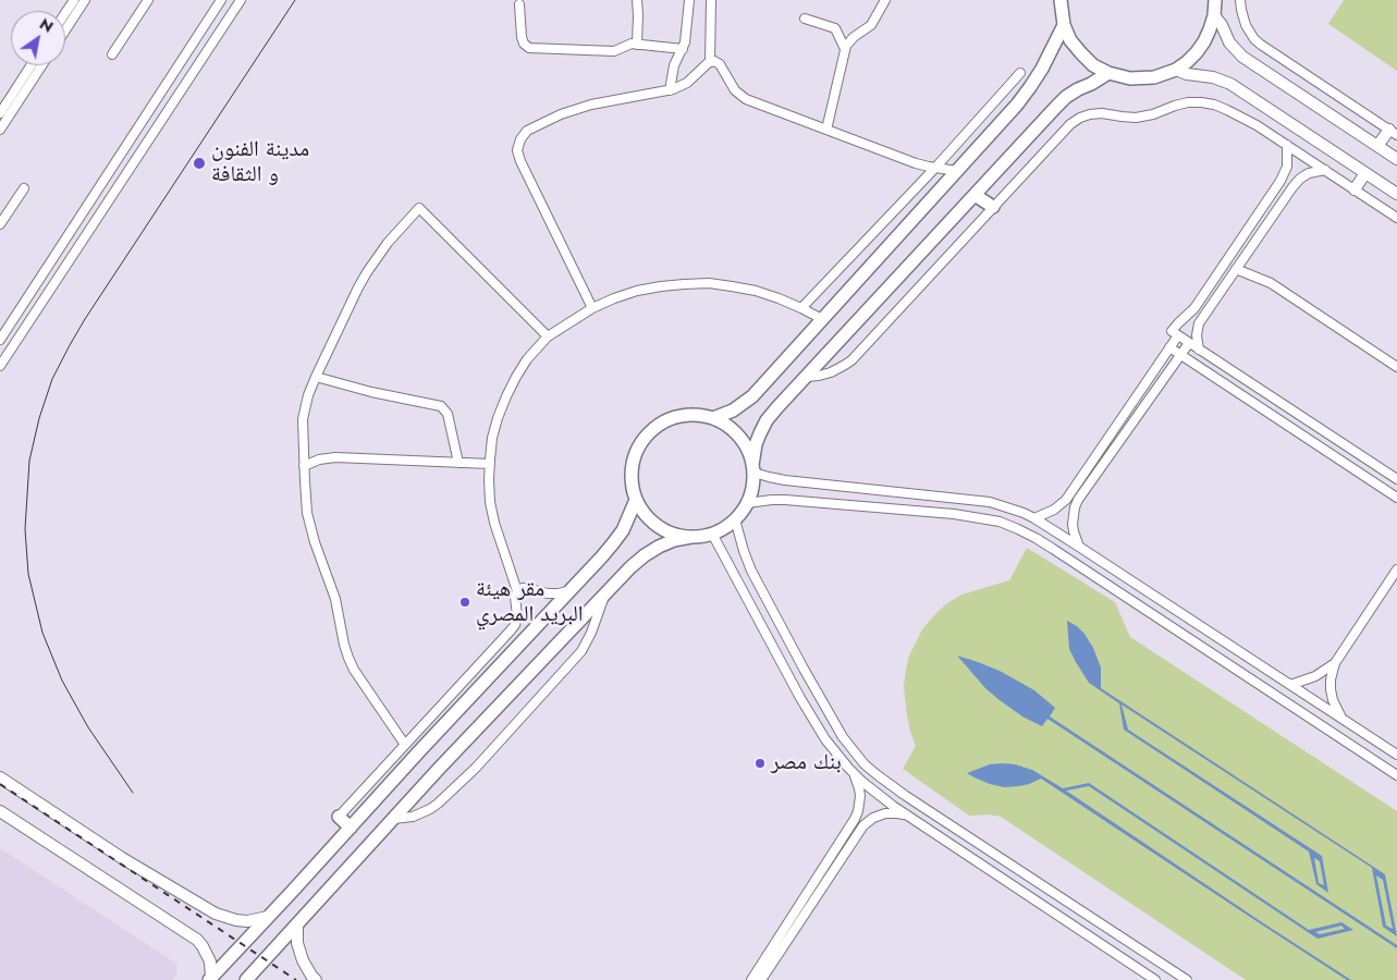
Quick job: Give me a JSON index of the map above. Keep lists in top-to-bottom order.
{
  "places": ["مدينة الفنون و الثقافة", "مقر هيئة البريد المصري", "بنك مصر"],
  "north": "top right"
}
